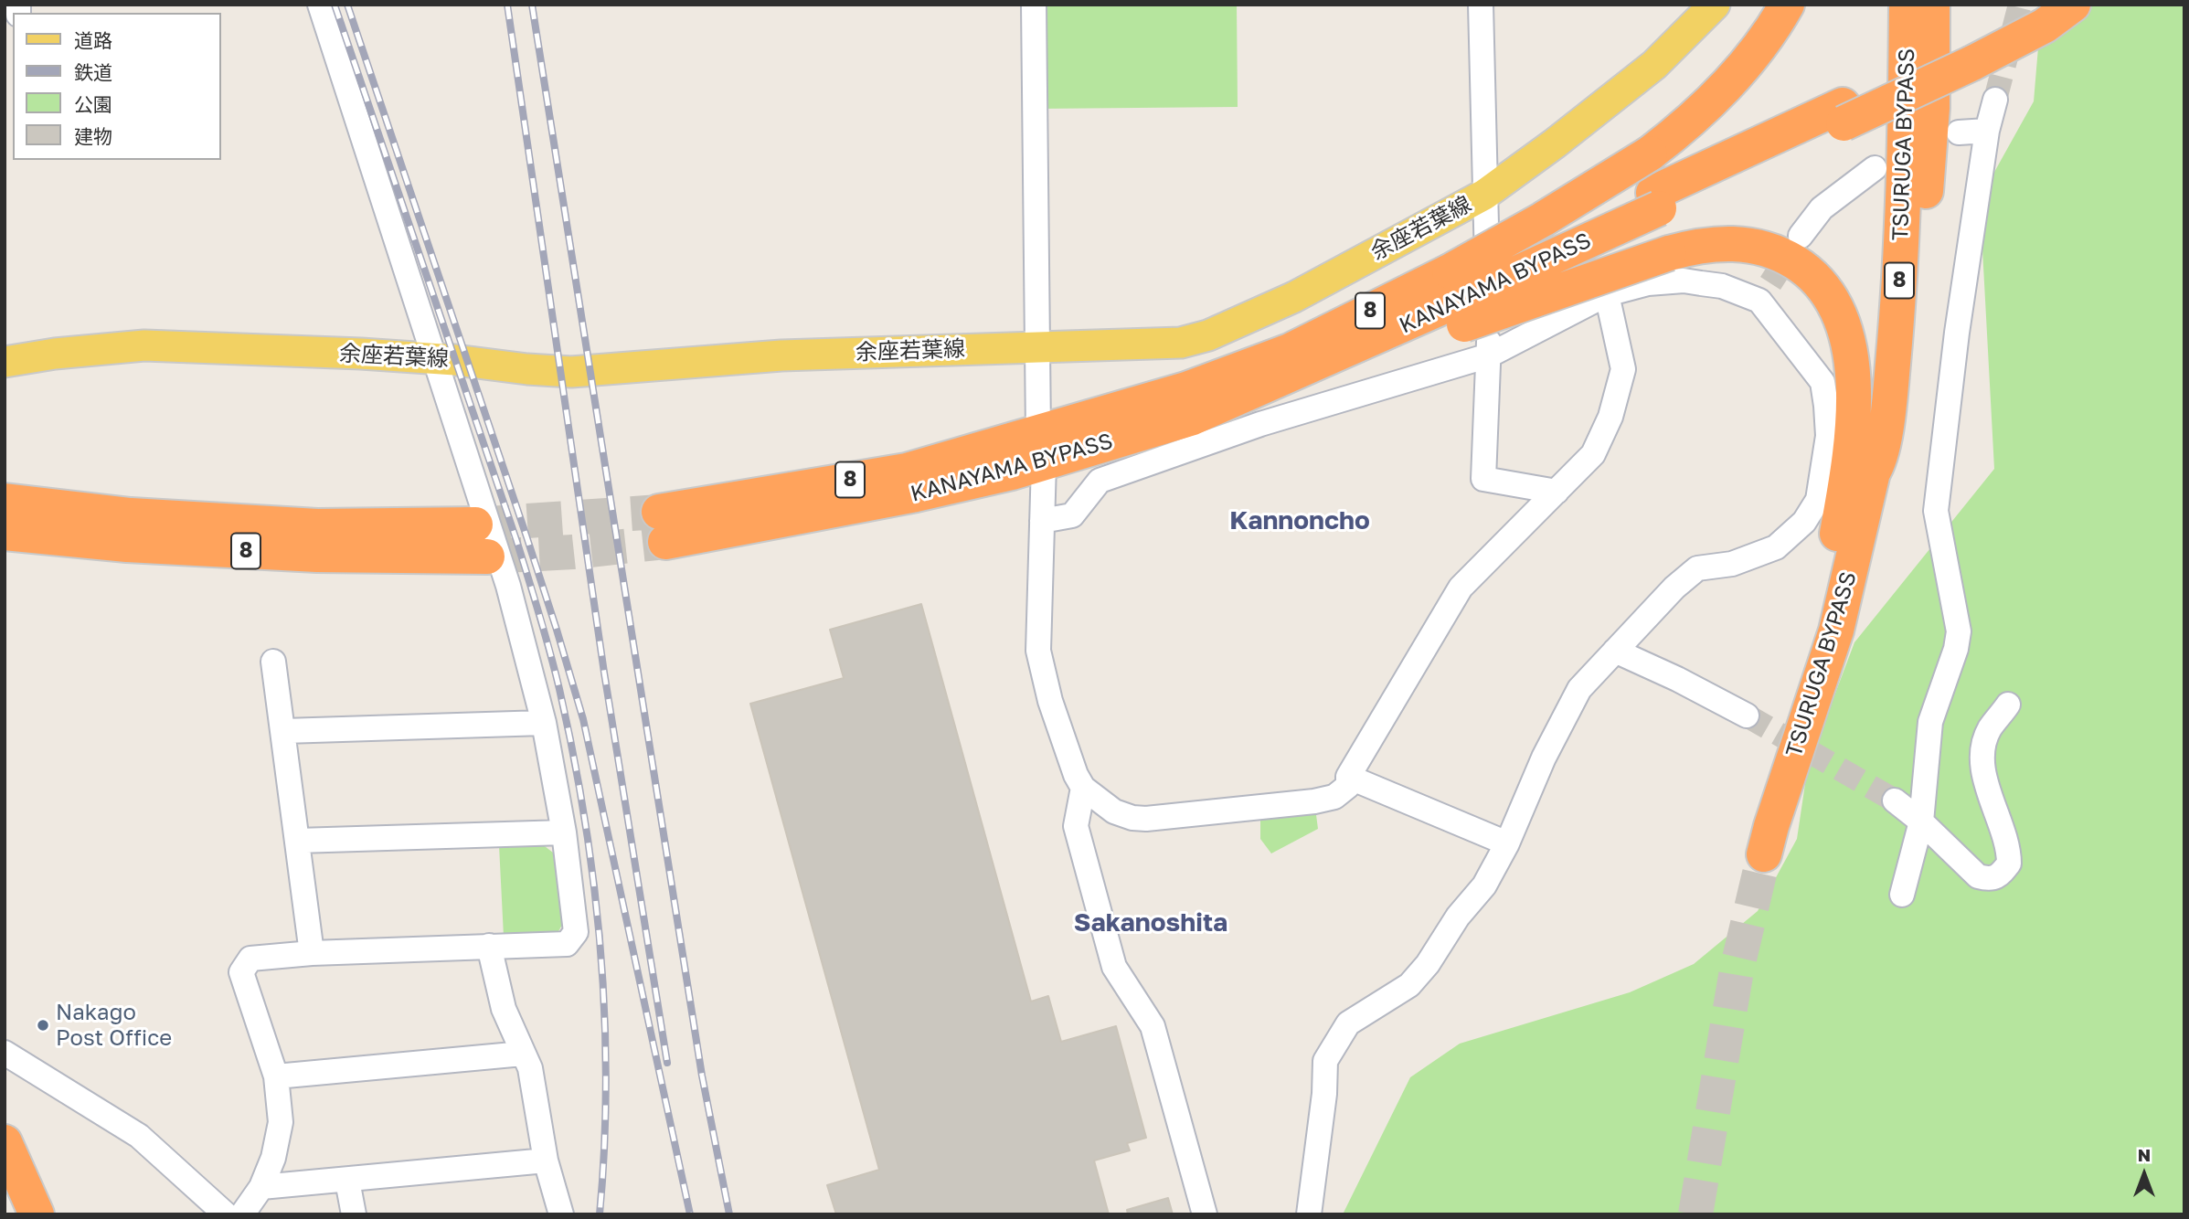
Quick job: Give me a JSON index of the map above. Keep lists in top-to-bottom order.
{
  "streets": {
    "highway": ["TSURUGA BYPASS", "8", "KANAYAMA BYPASS"],
    "main road": ["余座若葉線"]
  },
  "crossings": [
    ["TSURUGA BYPASS", "KANAYAMA BYPASS"]
  ],
  "districts": ["Kannoncho", "Sakanoshita"],
  "places": ["Nakago Post Office"],
  "legend": [
    "道路",
    "鉄道",
    "公園",
    "建物"
  ],
  "north": "top"
}
